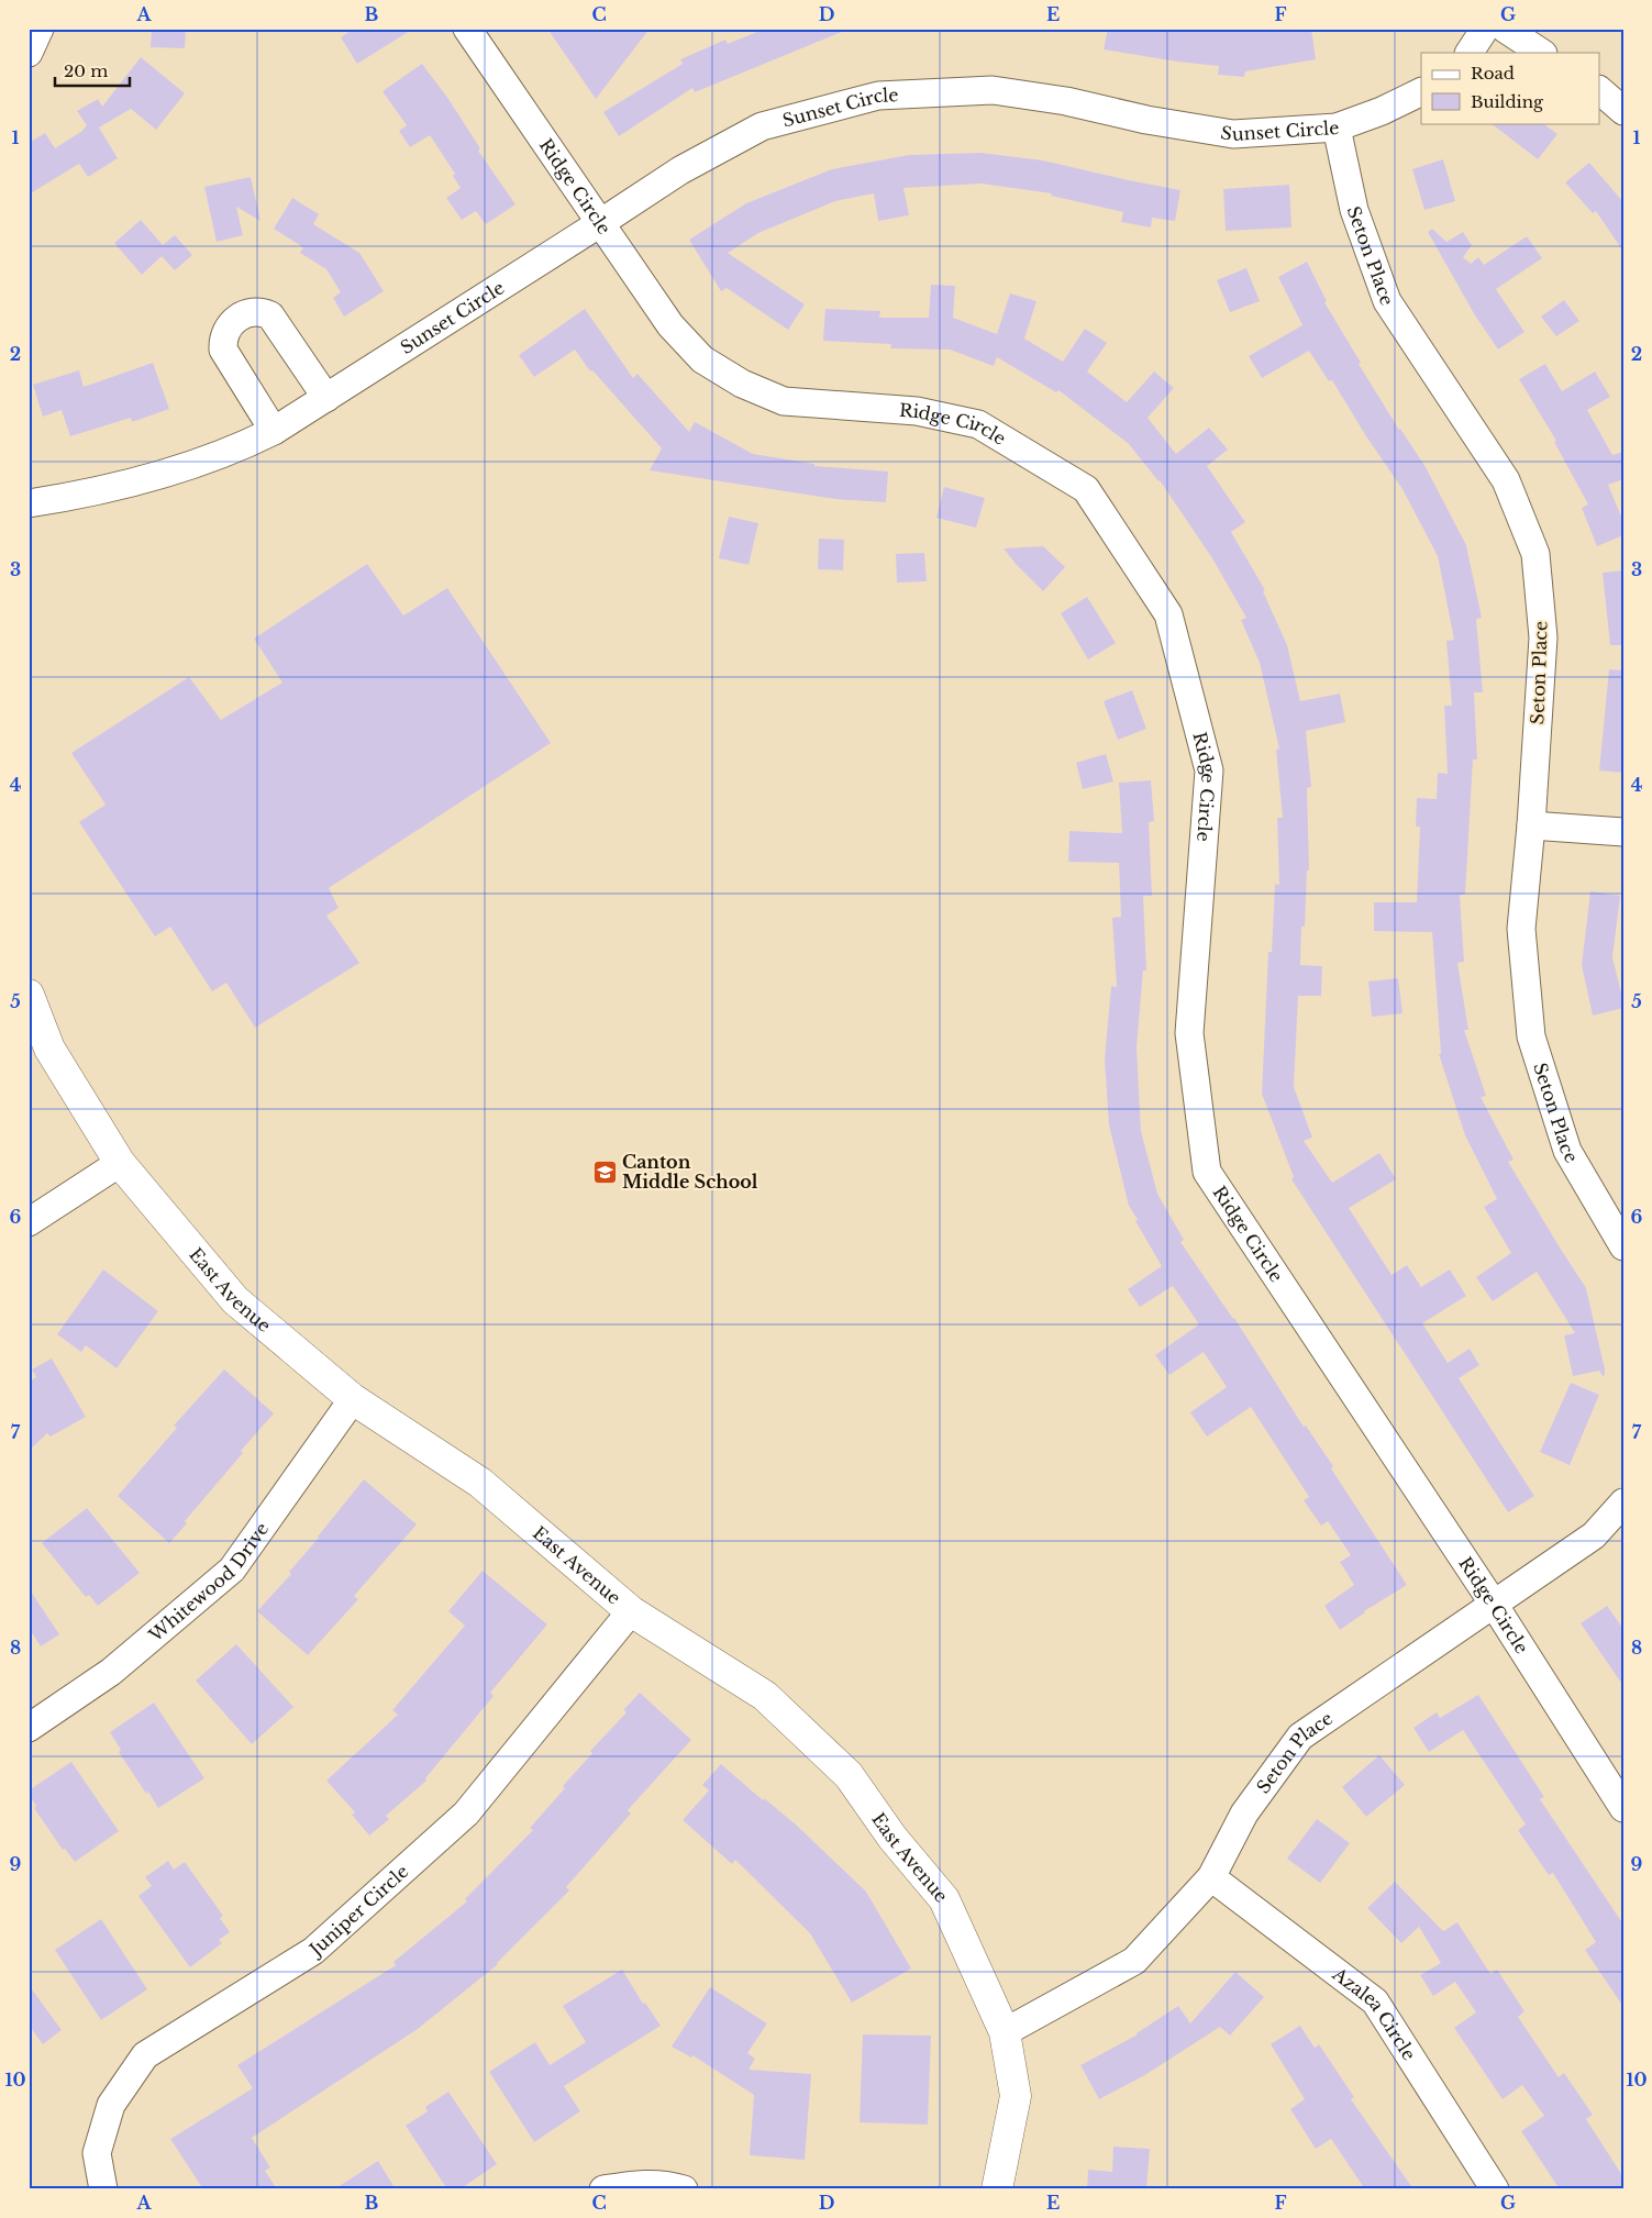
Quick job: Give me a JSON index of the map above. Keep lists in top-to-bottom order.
{
  "streets": {
    "street": [
      "Sunset Circle",
      "Ridge Circle",
      "Seton Place",
      "East Avenue",
      "Whitewood Drive",
      "Juniper Circle",
      "Azalea Circle"
    ]
  },
  "crossings": [
    ["Sunset Circle", "Ridge Circle"],
    ["Sunset Circle", "Seton Place"],
    ["Ridge Circle", "Seton Place"],
    ["Seton Place", "East Avenue"],
    ["Seton Place", "Azalea Circle"],
    ["East Avenue", "Whitewood Drive"],
    ["East Avenue", "Juniper Circle"]
  ],
  "places": {
    "school or university": ["Canton Middle School"]
  },
  "legend": ["Road", "Building"],
  "scale_bar": "20 m",
  "grid": {
    "columns": [
      "A",
      "B",
      "C",
      "D",
      "E",
      "F",
      "G"
    ],
    "rows": [
      "1",
      "2",
      "3",
      "4",
      "5",
      "6",
      "7",
      "8",
      "9",
      "10"
    ]
  }
}
